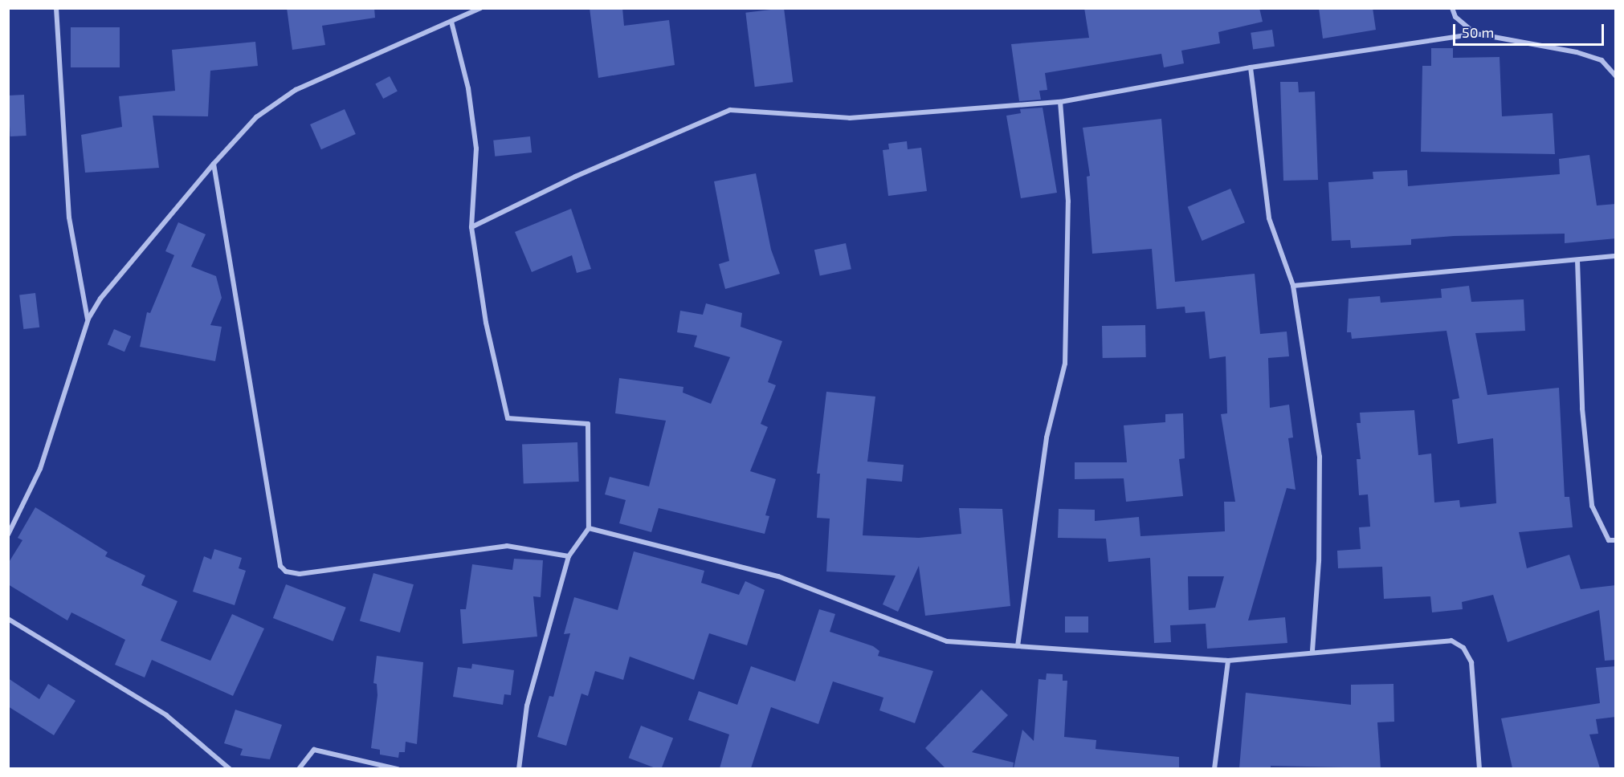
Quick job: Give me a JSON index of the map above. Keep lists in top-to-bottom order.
{
  "scale_bar": "50 m"
}
